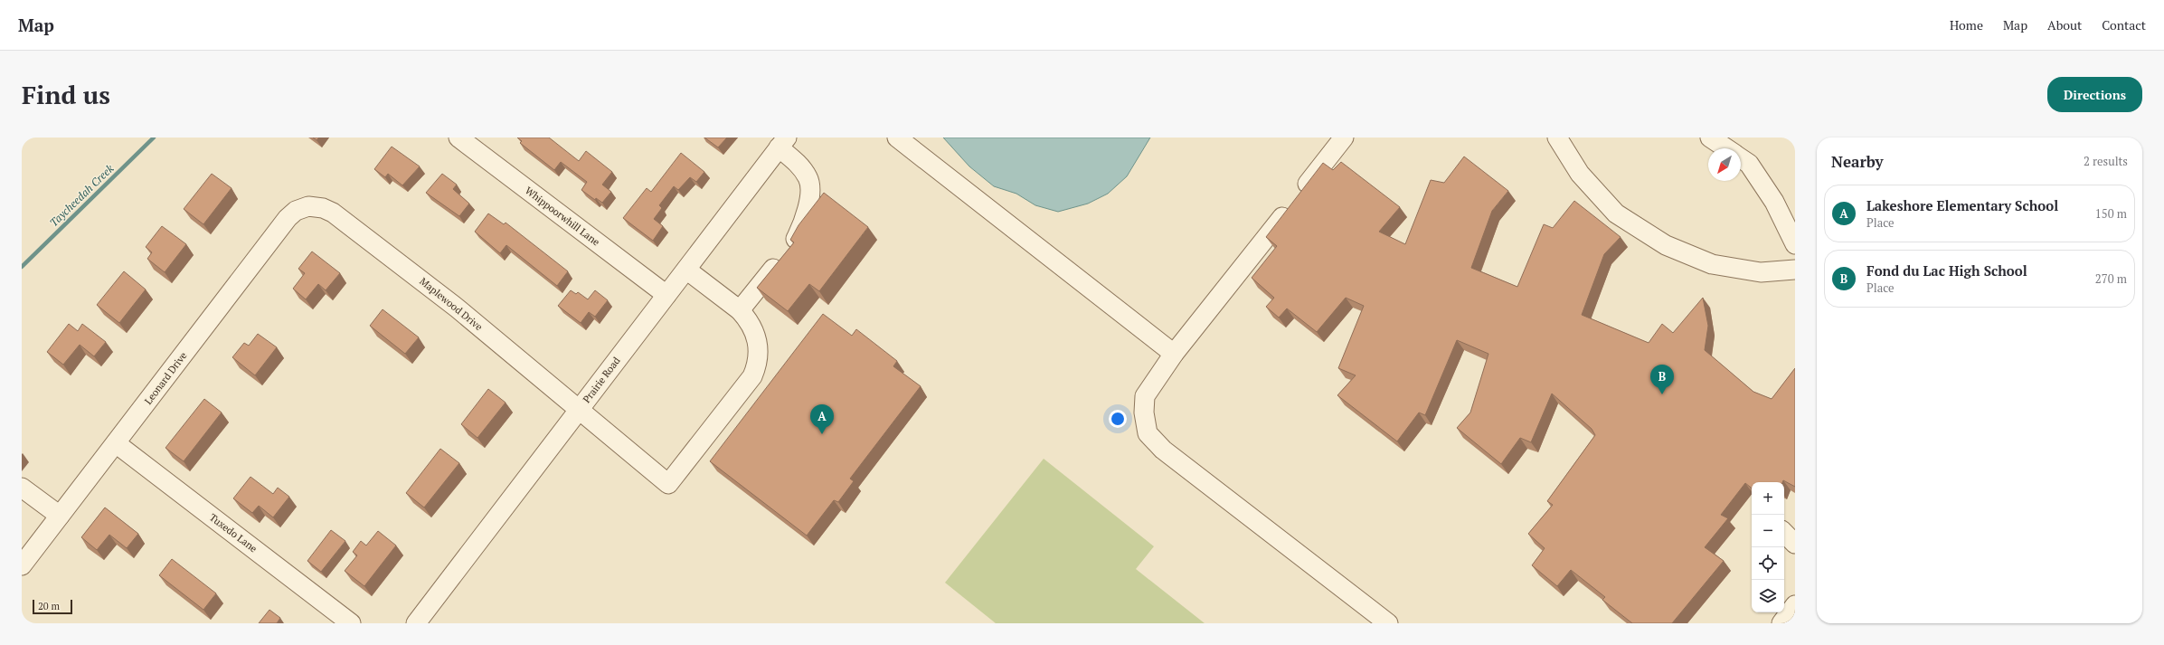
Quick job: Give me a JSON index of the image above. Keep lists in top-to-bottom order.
{
  "streets": {
    "street": [
      "Whippoorwhill Lane",
      "Maplewood Drive",
      "Leonard Drive",
      "Prairie Road",
      "Tuxedo Lane"
    ]
  },
  "crossings": [
    ["Whippoorwhill Lane", "Prairie Road"],
    ["Maplewood Drive", "Leonard Drive"],
    ["Maplewood Drive", "Prairie Road"],
    ["Leonard Drive", "Tuxedo Lane"]
  ],
  "water": ["Taycheedah Creek"],
  "scale_bar": "20 m",
  "north": "bottom left",
  "page": {
    "header": "Map",
    "nav": [
      "Home",
      "Map",
      "About",
      "Contact"
    ],
    "buttons": "Directions",
    "title": "Find us",
    "heading": ["Nearby", "2 results"],
    "list": [
      {
        "mark": "A",
        "name": "Lakeshore Elementary School",
        "note": "Place",
        "value": "150 m"
      },
      {
        "mark": "B",
        "name": "Fond du Lac High School",
        "note": "Place",
        "value": "270 m"
      }
    ],
    "pins": ["B", "A"],
    "map_buttons": ["+", "−"],
    "scale": "20 m"
  }
}
